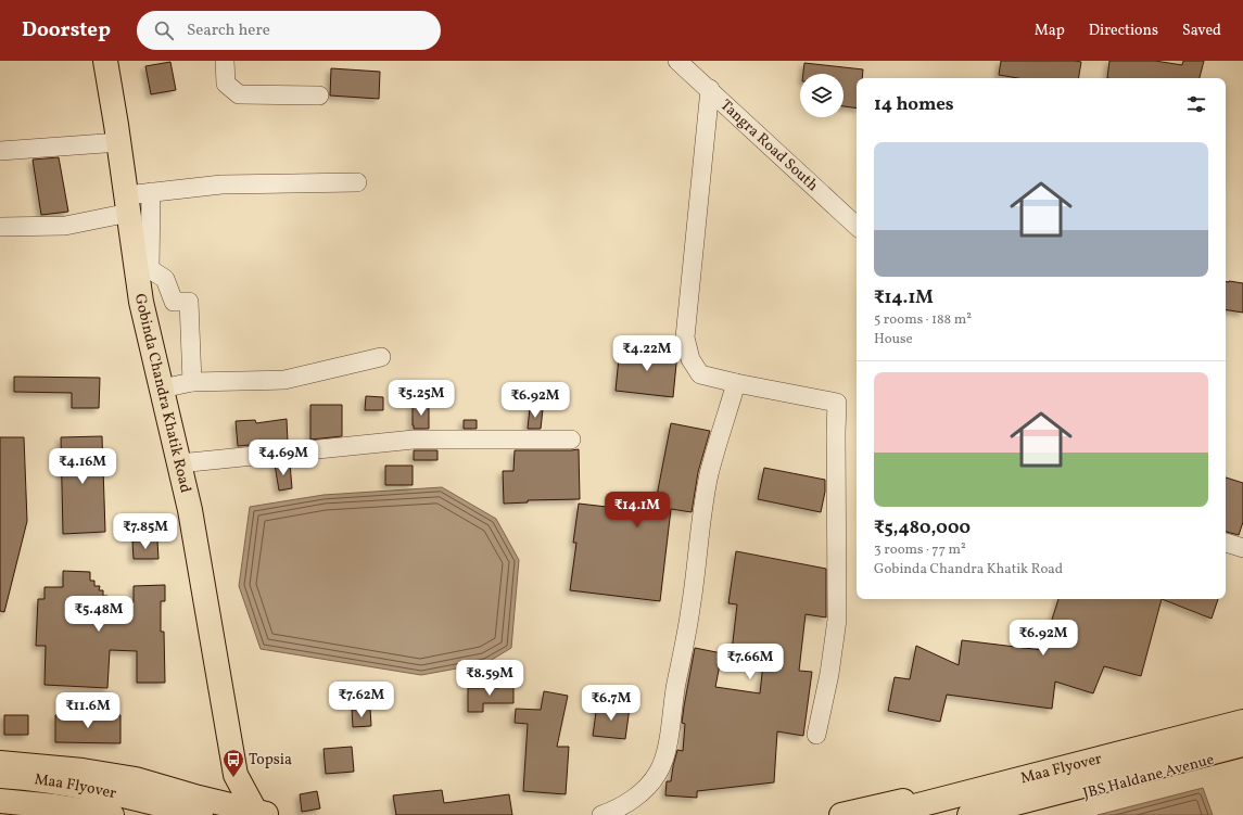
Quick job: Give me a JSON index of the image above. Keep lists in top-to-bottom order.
{
  "streets": {
    "main road": ["Gobinda Chandra Khatik Road", "Maa Flyover", "JBS Haldane Avenue"],
    "street": ["Tangra Road South"]
  },
  "places": {
    "bus stop": ["Topsia"]
  },
  "page": {
    "header": "Doorstep",
    "search": "Search here",
    "nav": ["Map", "Directions", "Saved"],
    "heading": "14 homes",
    "list": [
      {
        "name": "₹14.1M",
        "note": "5 rooms · 188 m² · House"
      },
      {
        "name": "₹5,480,000",
        "note": "3 rooms · 77 m² · Gobinda Chandra Khatik Road"
      }
    ],
    "price": [
      "₹4.22M",
      "₹5.25M",
      "₹6.92M",
      "₹4.69M",
      "₹4.16M",
      "₹14.1M",
      "₹7.85M",
      "₹5.48M",
      "₹6.92M",
      "₹7.66M",
      "₹8.59M",
      "₹7.62M",
      "₹6.7M",
      "₹11.6M"
    ]
  }
}
